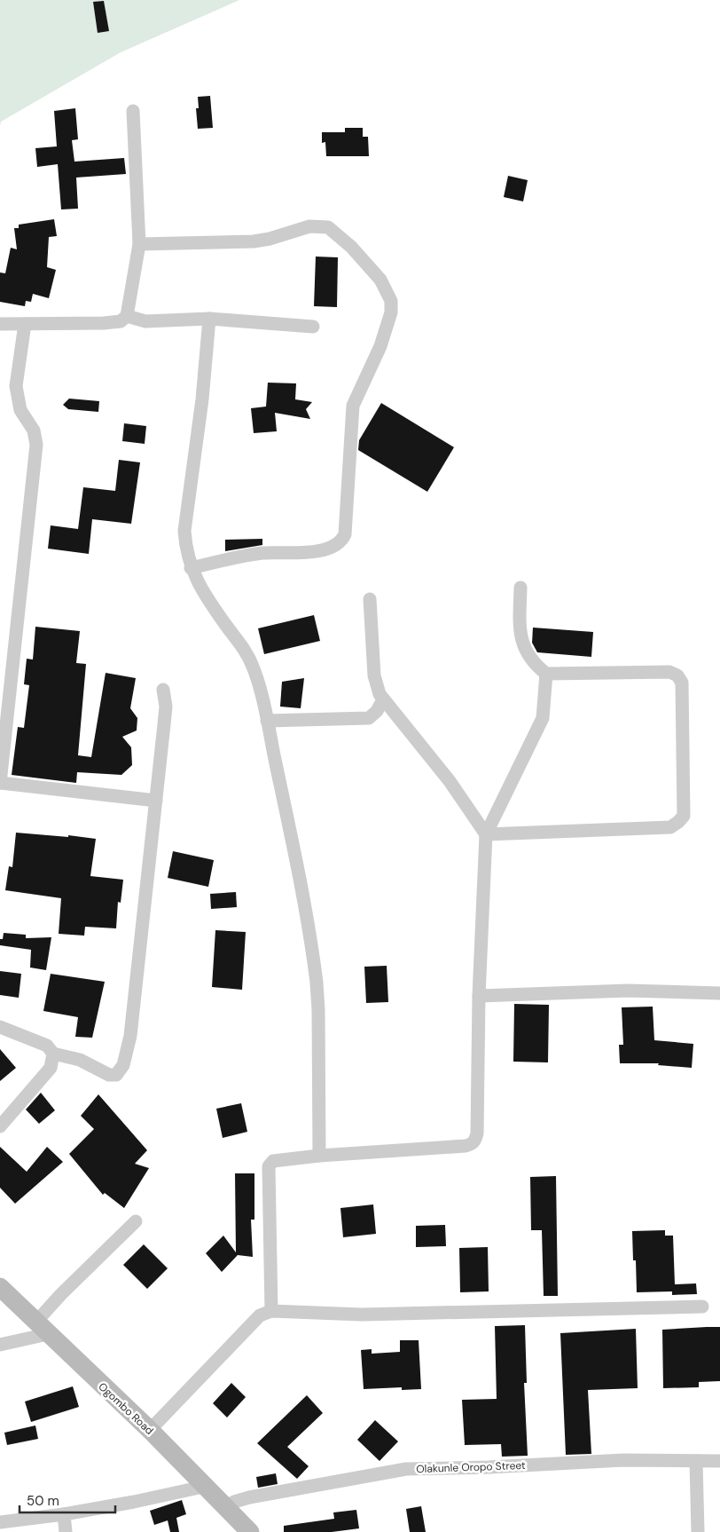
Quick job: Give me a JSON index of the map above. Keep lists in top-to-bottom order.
{
  "streets": {
    "main road": ["Ogombo Road"],
    "street": ["Olakunle Oropo Street"]
  },
  "crossings": [
    ["Ogombo Road", "Olakunle Oropo Street"]
  ],
  "scale_bar": "50 m"
}
